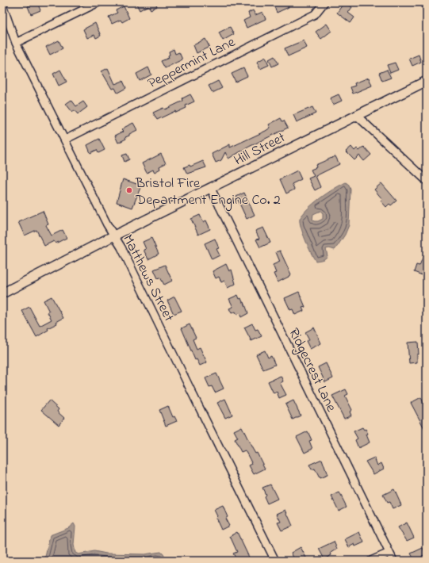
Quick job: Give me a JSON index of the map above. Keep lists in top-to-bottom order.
{
  "streets": {
    "street": [
      "Peppermint Lane",
      "Hill Street",
      "Matthews Street",
      "Ridgecrest Lane"
    ]
  },
  "crossings": [
    ["Peppermint Lane", "Matthews Street"],
    ["Hill Street", "Matthews Street"],
    ["Hill Street", "Ridgecrest Lane"]
  ],
  "places": ["Bristol Fire Department Engine Co. 2"]
}
